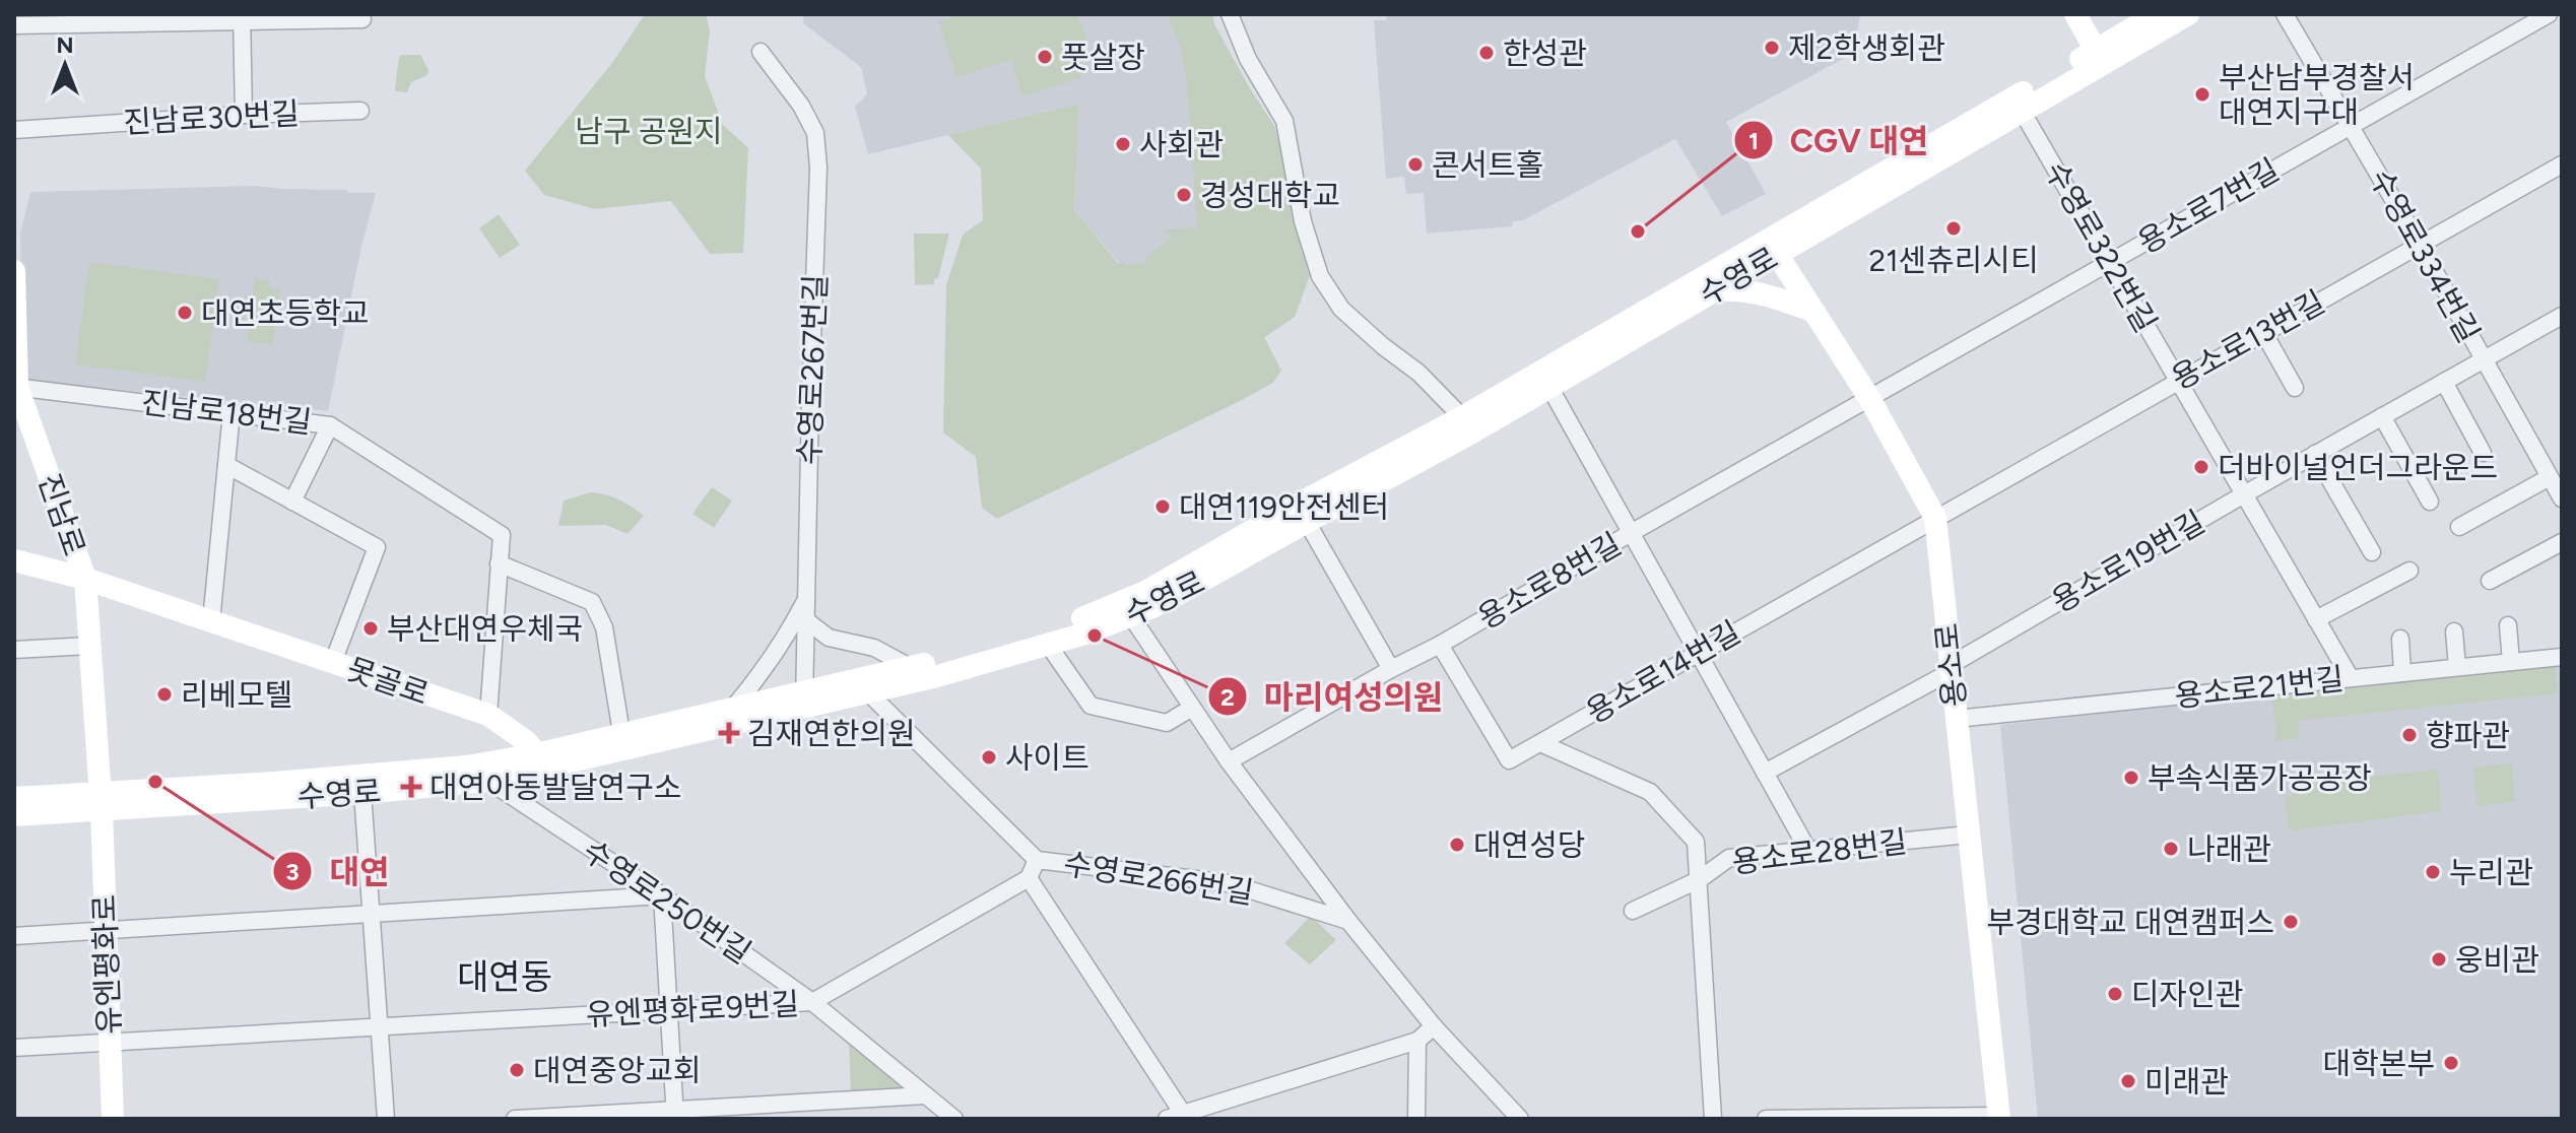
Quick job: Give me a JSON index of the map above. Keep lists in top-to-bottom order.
{
  "streets": {
    "main road": [
      "수영로",
      "진남로",
      "용소로",
      "못골로",
      "유엔평화로"
    ],
    "street": [
      "진남로30번길",
      "용소로7번길",
      "수영로322번길",
      "수영로334번길",
      "용소로13번길",
      "수영로267번길",
      "진남로18번길",
      "용소로19번길",
      "용소로8번길",
      "용소로14번길",
      "용소로21번길",
      "용소로28번길",
      "수영로266번길",
      "수영로250번길",
      "유엔평화로9번길"
    ]
  },
  "crossings": [
    ["용소로7번길", "수영로322번길"],
    ["용소로7번길", "수영로334번길"],
    ["용소로7번길", "용소로8번길"],
    ["용소로7번길", "용소로"],
    ["수영로322번길", "수영로"],
    ["수영로322번길", "용소로13번길"],
    ["수영로322번길", "용소로19번길"],
    ["수영로322번길", "용소로21번길"],
    ["수영로334번길", "용소로13번길"],
    ["수영로334번길", "용소로19번길"],
    ["수영로", "수영로267번길"],
    ["수영로", "진남로"],
    ["수영로", "용소로"],
    ["수영로", "못골로"],
    ["수영로", "수영로266번길"],
    ["수영로", "수영로250번길"],
    ["수영로", "유엔평화로"],
    ["용소로13번길", "용소로"],
    ["용소로13번길", "용소로14번길"],
    ["진남로18번길", "진남로"],
    ["진남로", "못골로"],
    ["진남로", "유엔평화로"],
    ["용소로19번길", "용소로"],
    ["용소로8번길", "용소로"],
    ["용소로8번길", "용소로14번길"],
    ["용소로", "용소로14번길"],
    ["용소로", "용소로21번길"],
    ["용소로", "용소로28번길"],
    ["수영로250번길", "유엔평화로9번길"],
    ["유엔평화로", "유엔평화로9번길"]
  ],
  "districts": ["대연동"],
  "parks": ["남구 공원지"],
  "places": {
    "other": [
      "제2학생회관",
      "한성관",
      "풋살장",
      "부산남부경찰서 대연지구대",
      "사회관",
      "콘서트홀",
      "경성대학교",
      "21센츄리시티",
      "CGV 대연",
      "대연초등학교",
      "더바이널언더그라운드",
      "대연119안전센터",
      "부산대연우체국",
      "마리여성의원",
      "리베모텔",
      "향파관",
      "사이트",
      "부속식품가공공장",
      "대연",
      "대연성당",
      "나래관",
      "누리관",
      "부경대학교 대연캠퍼스",
      "웅비관",
      "디자인관",
      "대학본부",
      "대연중앙교회",
      "미래관"
    ],
    "health": ["김재연한의원", "대연아동발달연구소"]
  },
  "north": "top"
}
